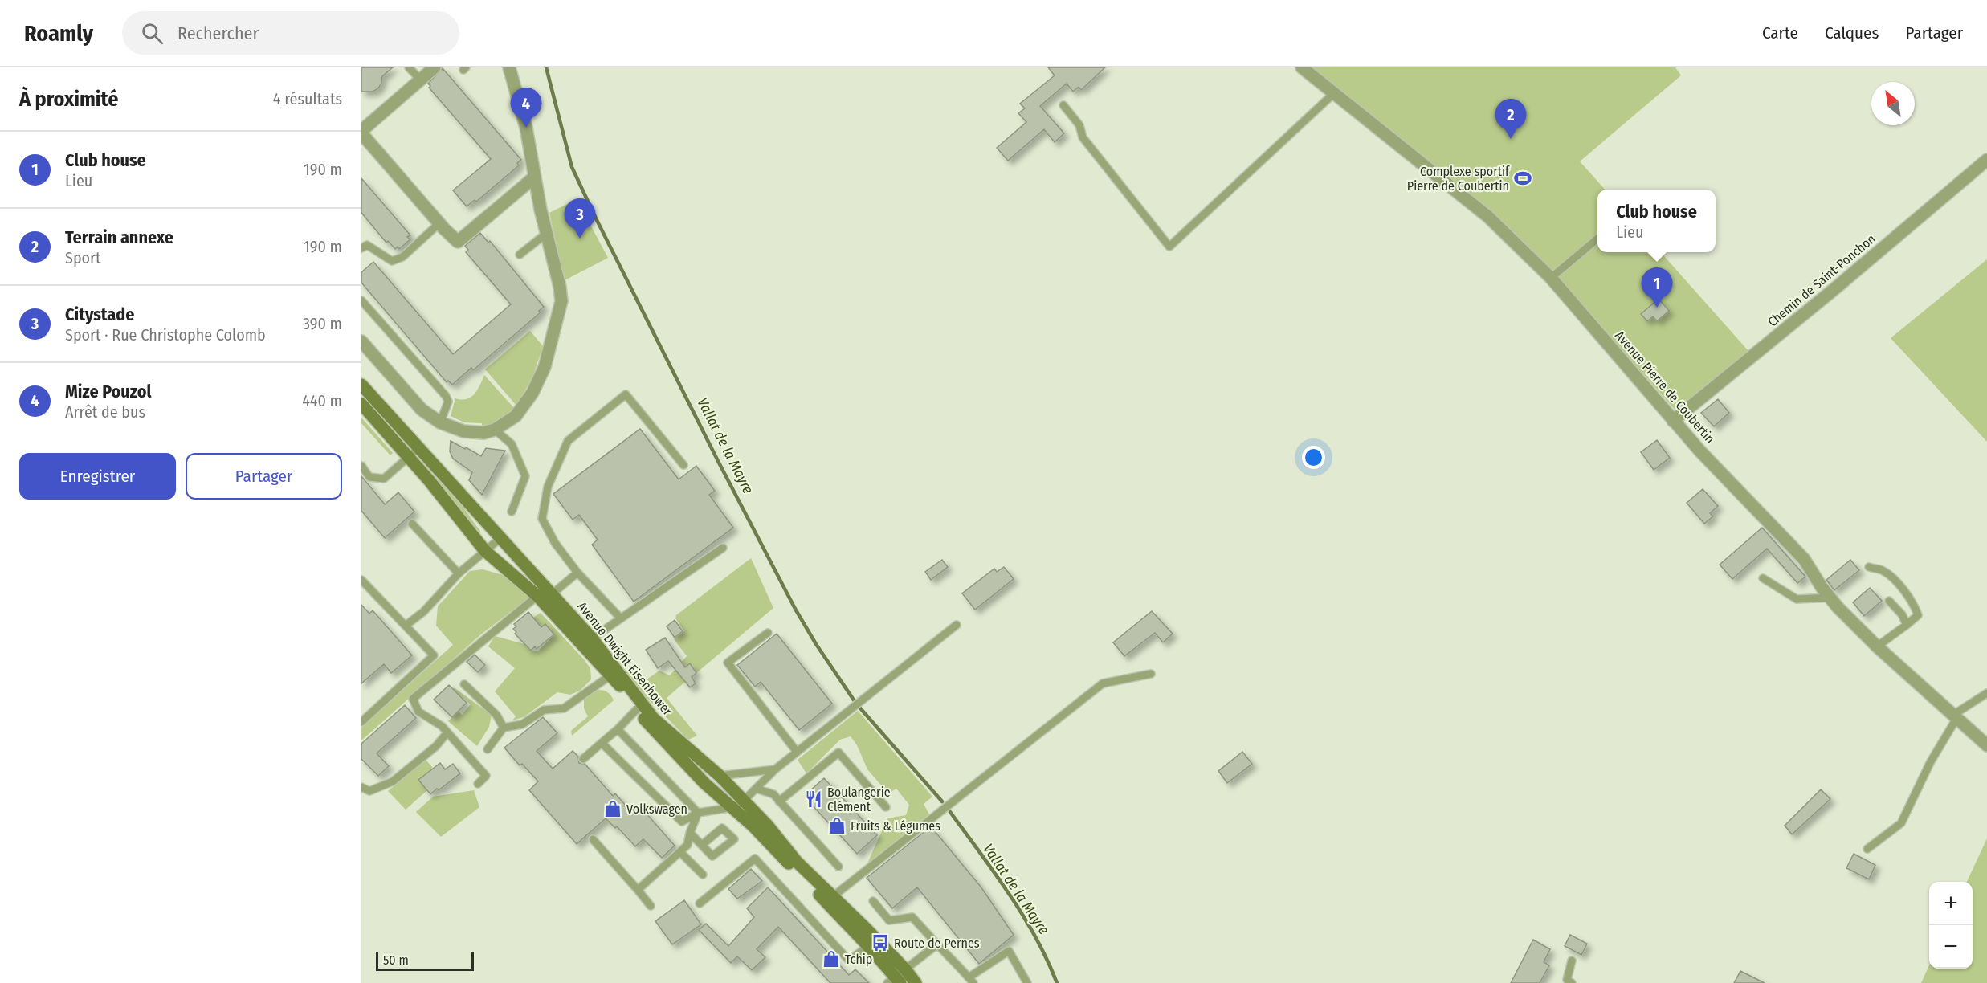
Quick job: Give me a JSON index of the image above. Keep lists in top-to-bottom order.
{
  "streets": {
    "main road": ["Avenue Dwight Eisenhower"],
    "street": ["Chemin de Saint-Ponchon", "Avenue Pierre de Coubertin"]
  },
  "crossings": [
    ["Chemin de Saint-Ponchon", "Avenue Pierre de Coubertin"]
  ],
  "water": ["Vallat de la Mayre"],
  "places": {
    "sports": ["Complexe sportif Pierre de Coubertin"],
    "restaurant": ["Boulangerie Clément"],
    "shop": ["Volkswagen", "Fruits & Légumes", "Tchip"],
    "bus stop": ["Route de Pernes"]
  },
  "scale_bar": "50 m",
  "north": "top left",
  "page": {
    "header": "Roamly",
    "search": "Rechercher",
    "nav": ["Carte", "Calques", "Partager"],
    "heading": ["À proximité", "4 résultats"],
    "pins": [
      "4",
      "2",
      "3",
      "1"
    ],
    "list": [
      {
        "mark": "1",
        "name": "Club house",
        "note": "Lieu",
        "value": "190 m"
      },
      {
        "mark": "2",
        "name": "Terrain annexe",
        "note": "Sport",
        "value": "190 m"
      },
      {
        "mark": "3",
        "name": "Citystade",
        "note": "Sport · Rue Christophe Colomb",
        "value": "390 m"
      },
      {
        "mark": "4",
        "name": "Mize Pouzol",
        "note": "Arrêt de bus",
        "value": "440 m"
      }
    ],
    "popup": ["Club house", "Lieu"],
    "buttons": ["Enregistrer", "Partager"],
    "map_buttons": ["+", "−"],
    "scale": "50 m"
  }
}
